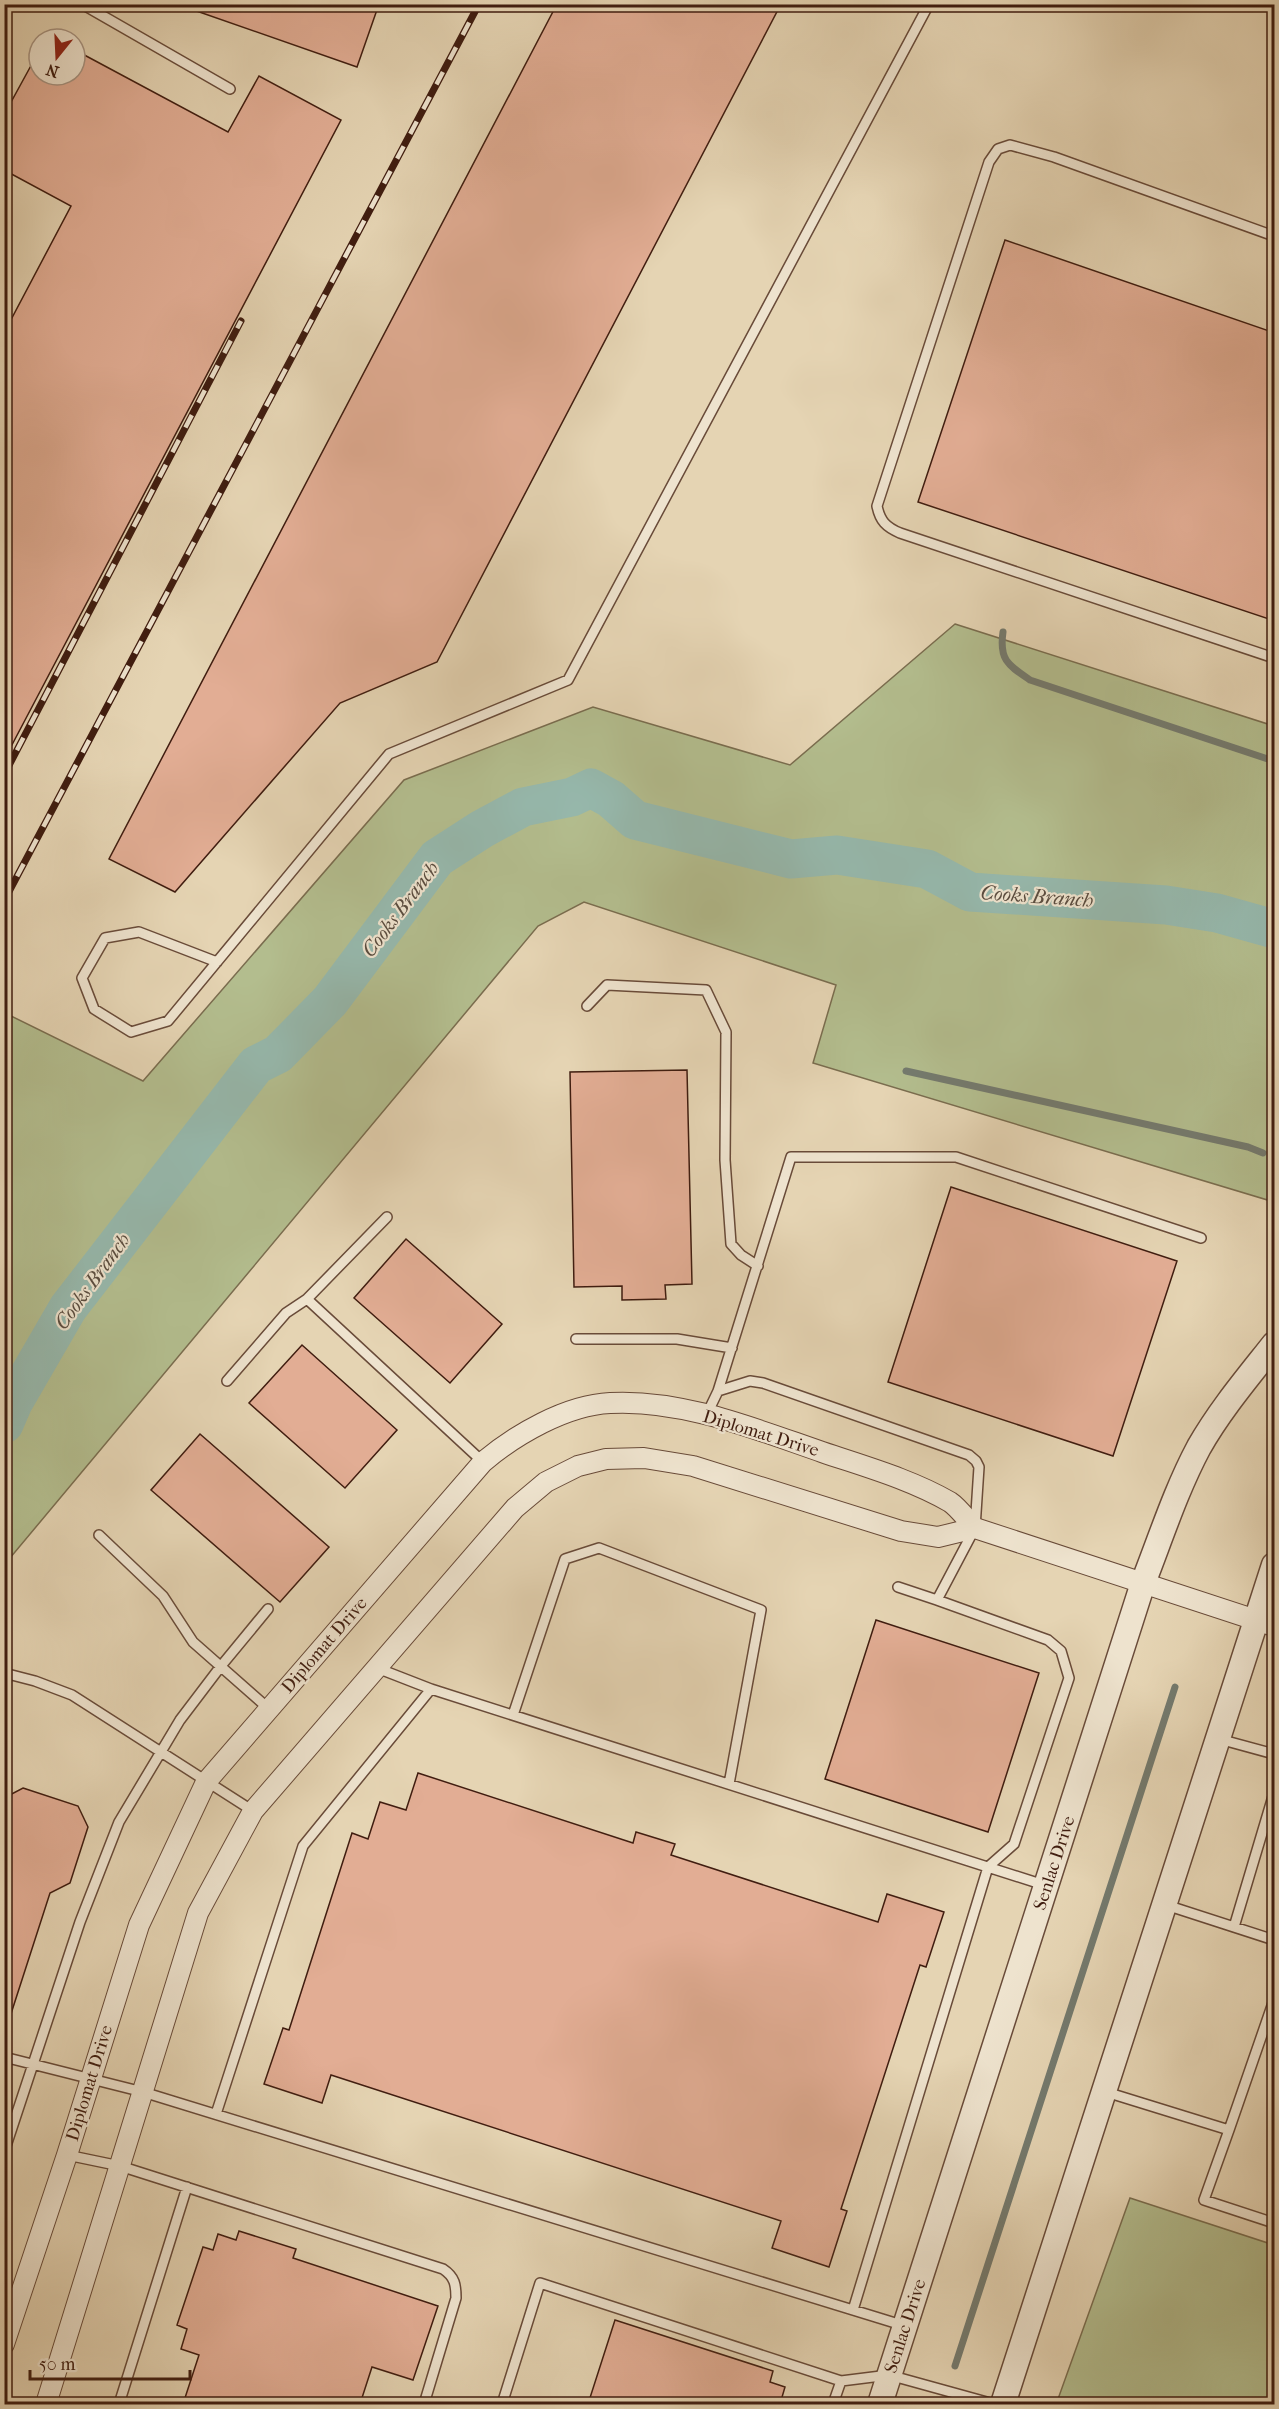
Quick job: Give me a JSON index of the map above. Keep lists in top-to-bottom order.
{
  "streets": {
    "street": ["Diplomat Drive", "Senlac Drive"]
  },
  "crossings": [
    ["Diplomat Drive", "Senlac Drive"]
  ],
  "water": ["Cooks Branch"],
  "scale_bar": "50 m",
  "north": "bottom"
}
